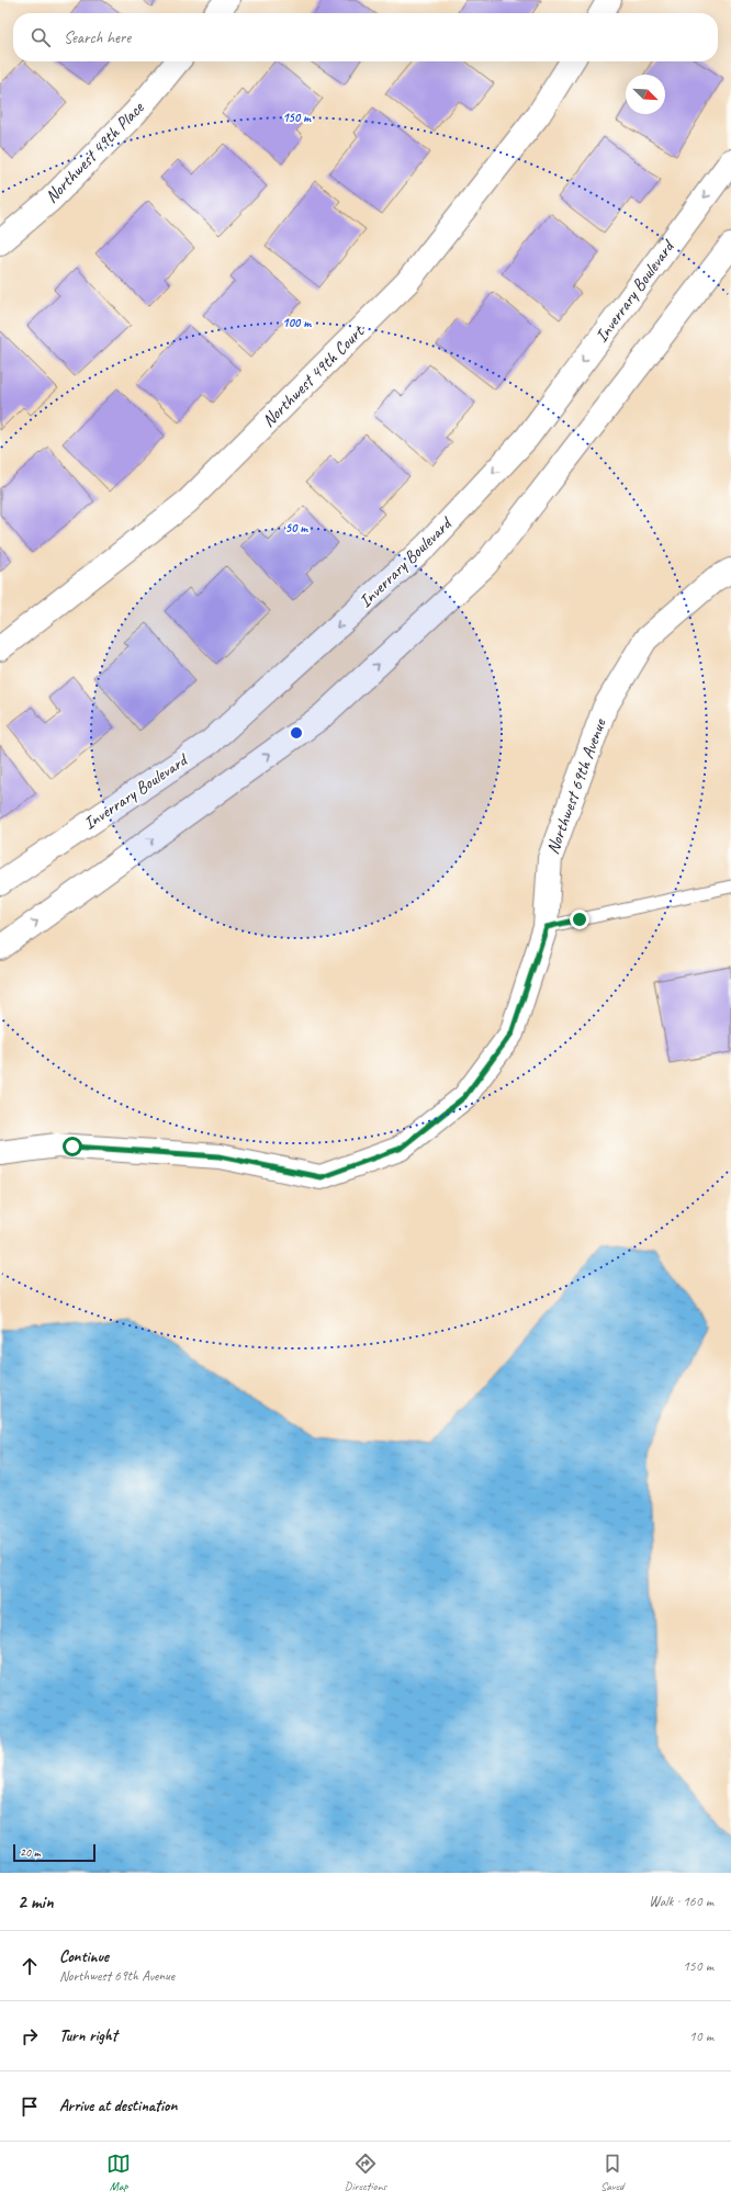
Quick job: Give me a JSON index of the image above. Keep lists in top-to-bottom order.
{
  "streets": {
    "street": [
      "Northwest 49th Place",
      "Inverrary Boulevard",
      "Northwest 49th Court",
      "Northwest 69th Avenue"
    ]
  },
  "scale_bar": "20 m",
  "north": "bottom right",
  "page": {
    "search": "Search here",
    "scale": "20 m",
    "heading": ["2 min", "Walk · 160 m"],
    "list": [
      ["Continue", "Northwest 69th Avenue", "150 m"],
      ["Turn right", "10 m"],
      "Arrive at destination"
    ],
    "nav": ["Map", "Directions", "Saved"]
  },
  "rings": ["150 m", "100 m", "50 m"]
}
